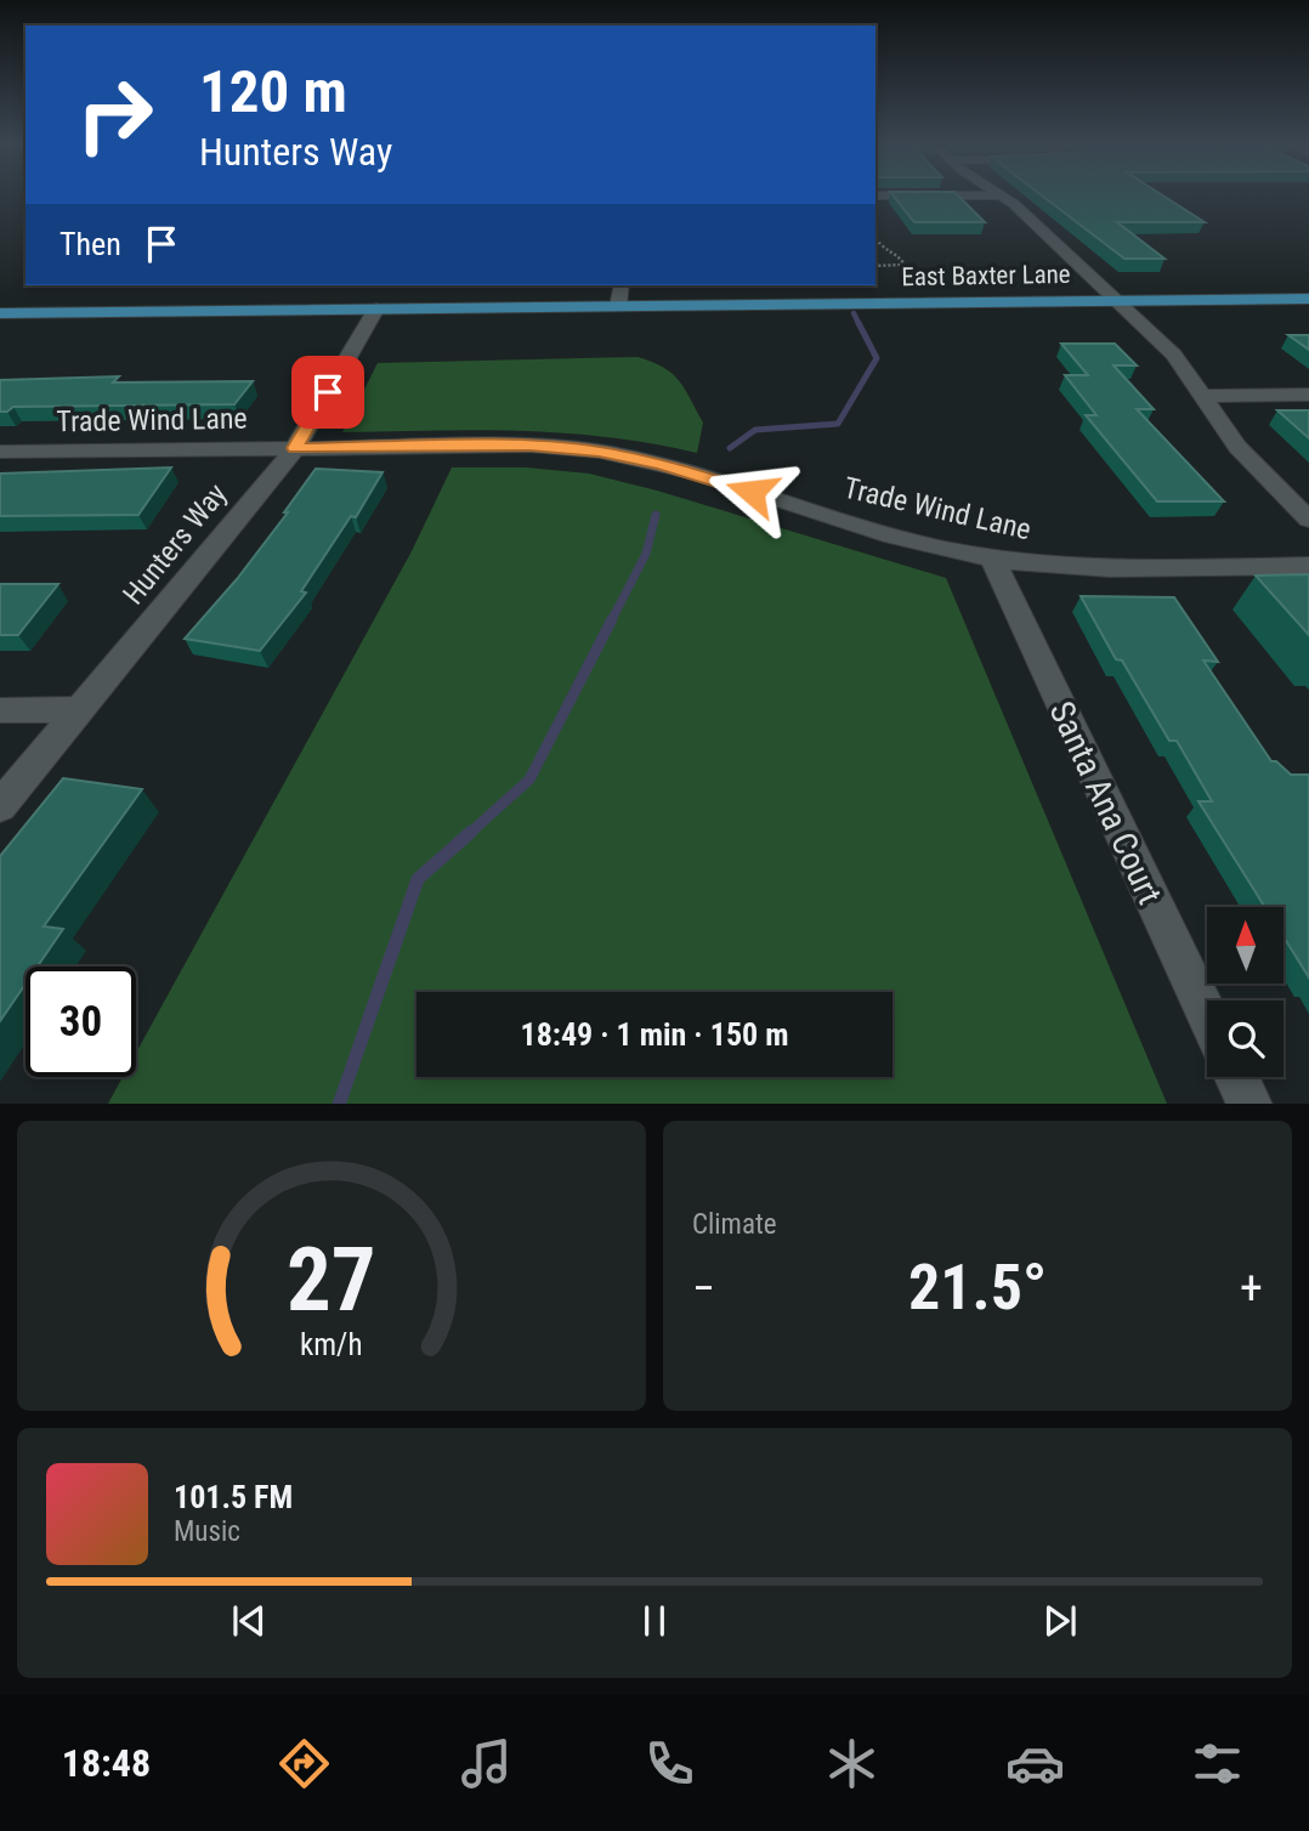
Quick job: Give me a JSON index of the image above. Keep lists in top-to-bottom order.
{
  "streets": {
    "main road": ["East Baxter Lane"],
    "street": ["Trade Wind Lane", "Hunters Way", "Santa Ana Court"]
  },
  "crossings": [
    ["East Baxter Lane", "Hunters Way"],
    ["Trade Wind Lane", "Hunters Way"],
    ["Trade Wind Lane", "Santa Ana Court"]
  ],
  "north": "top",
  "page": {
    "turn": ["120 m", "Hunters Way"],
    "then": "Then",
    "limit": "30",
    "trip": "18:49 · 1 min · 150 m",
    "tile": "Climate",
    "heat": ["−", "21.5°", "+"],
    "song": ["101.5 FM", "Music"],
    "tabs": "18:48",
    "gauge": ["27", "km/h"]
  }
}
